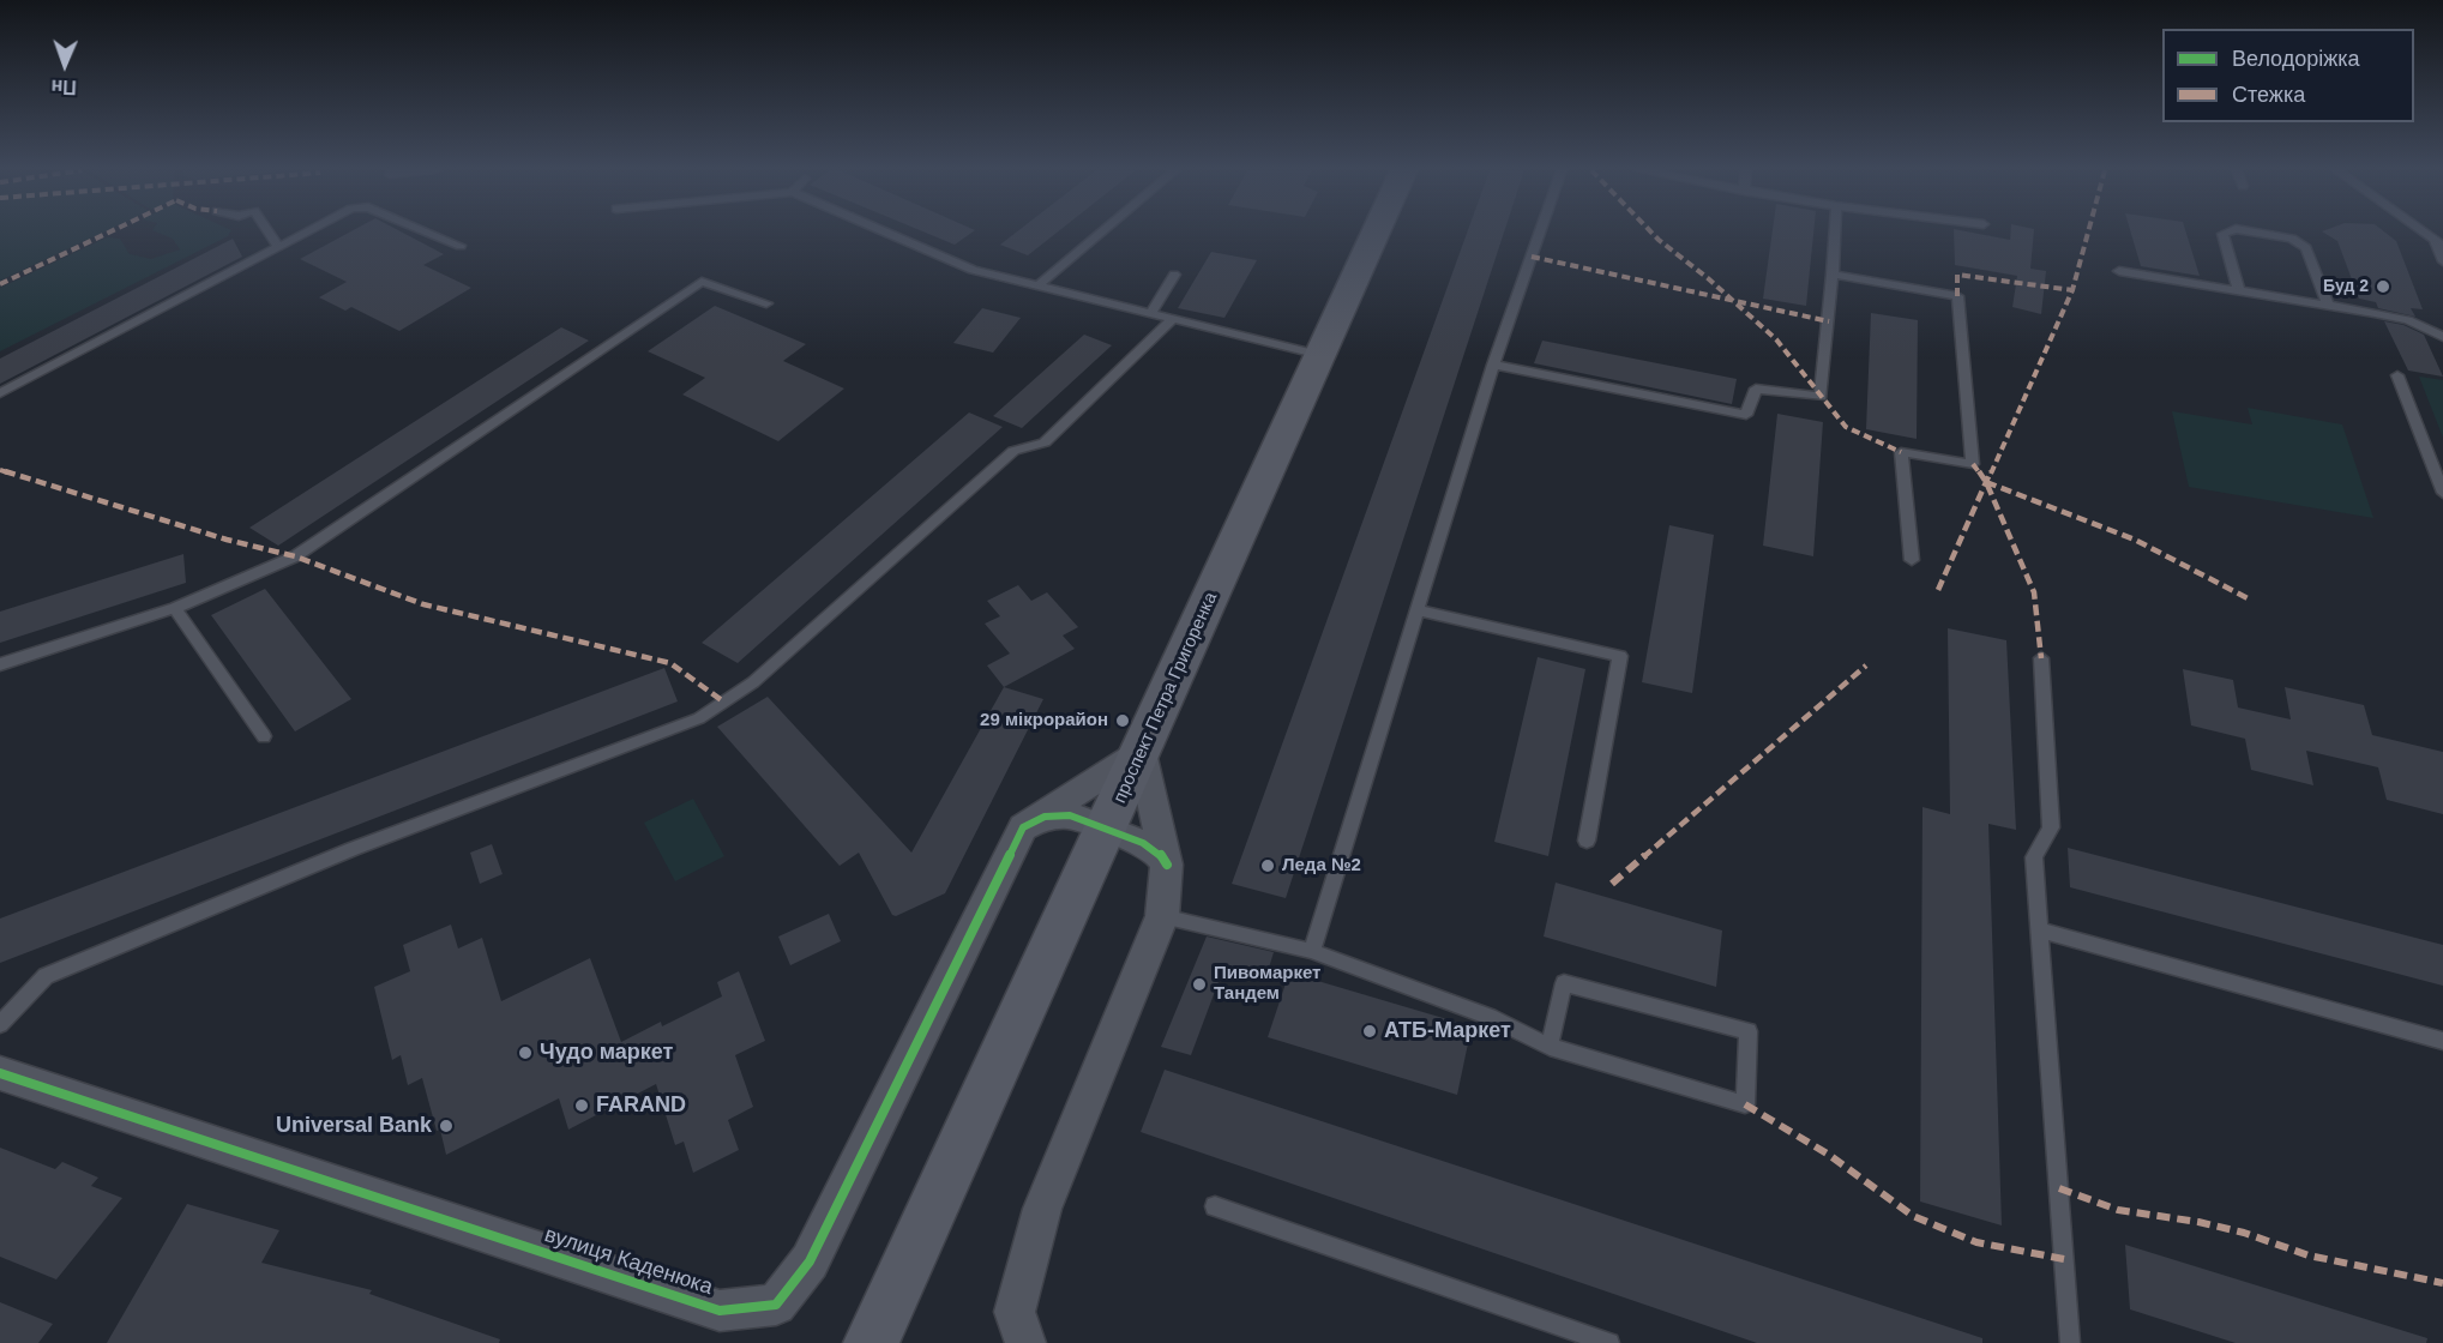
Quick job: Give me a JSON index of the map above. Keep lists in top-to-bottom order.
{
  "streets": {
    "main road": ["проспект Петра Григоренка"],
    "street": ["вулиця Каденюка"]
  },
  "places": [
    "Буд 2",
    "29 мікрорайон",
    "Леда №2",
    "Пивомаркет Тандем",
    "АТБ-Маркет",
    "Чудо маркет",
    "FARAND",
    "Universal Bank"
  ],
  "legend": ["Велодоріжка", "Стежка"],
  "north": "bottom"
}
